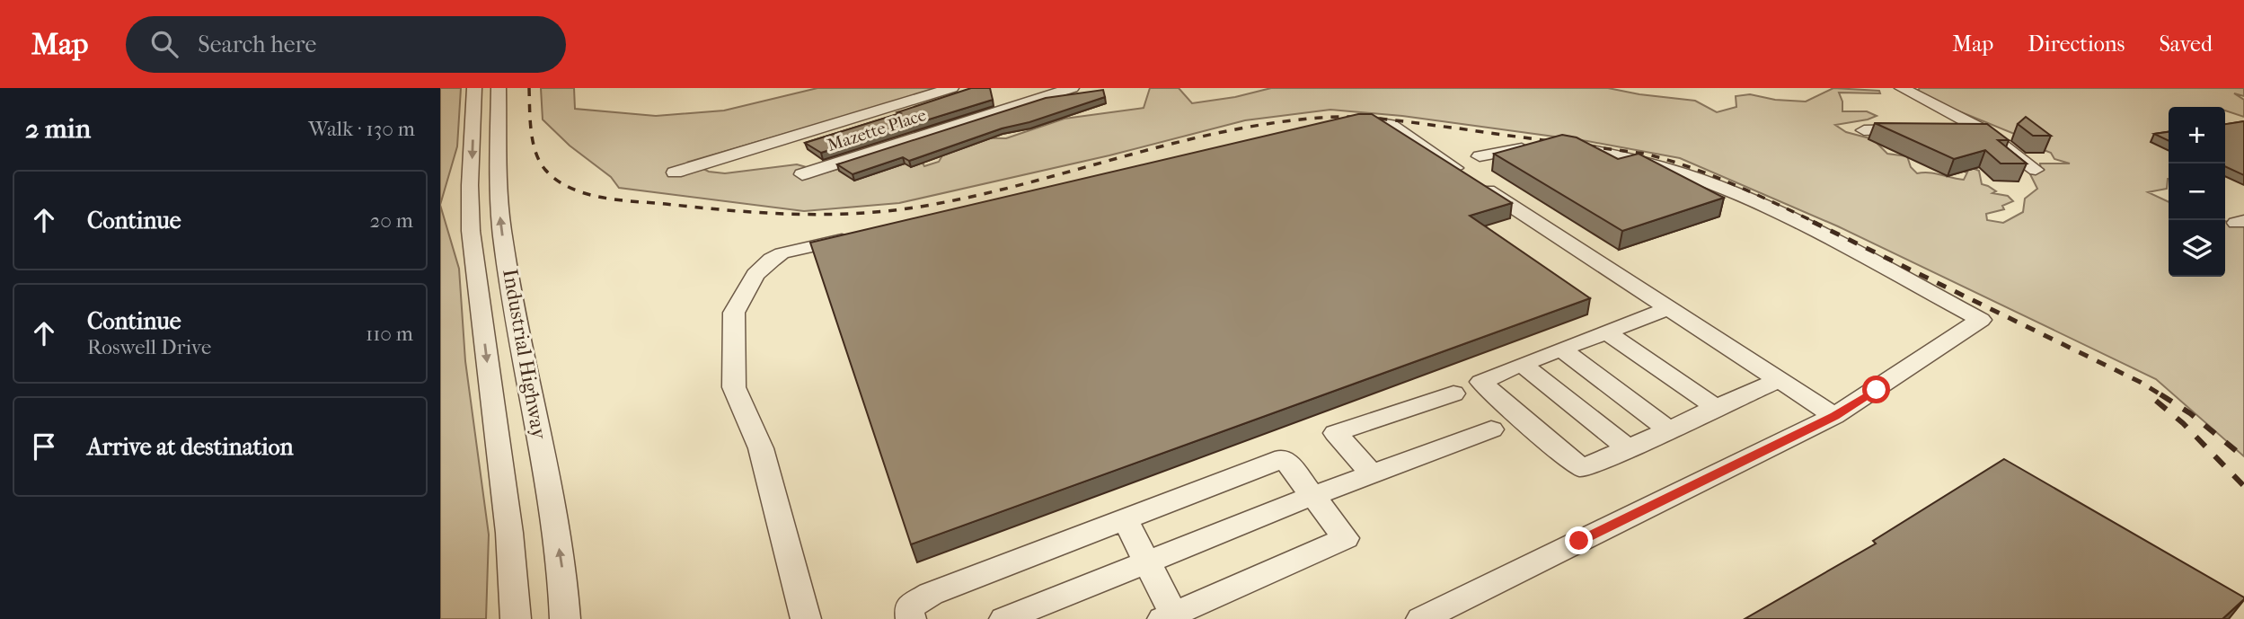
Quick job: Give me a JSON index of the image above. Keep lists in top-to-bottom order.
{
  "streets": {
    "street": ["Mazette Place", "Industrial Highway"]
  },
  "page": {
    "header": "Map",
    "search": "Search here",
    "nav": ["Map", "Directions", "Saved"],
    "heading": ["2 min", "Walk · 130 m"],
    "map_buttons": ["+", "−"],
    "list": [
      ["Continue", "20 m"],
      ["Continue", "Roswell Drive", "110 m"],
      "Arrive at destination"
    ]
  }
}
